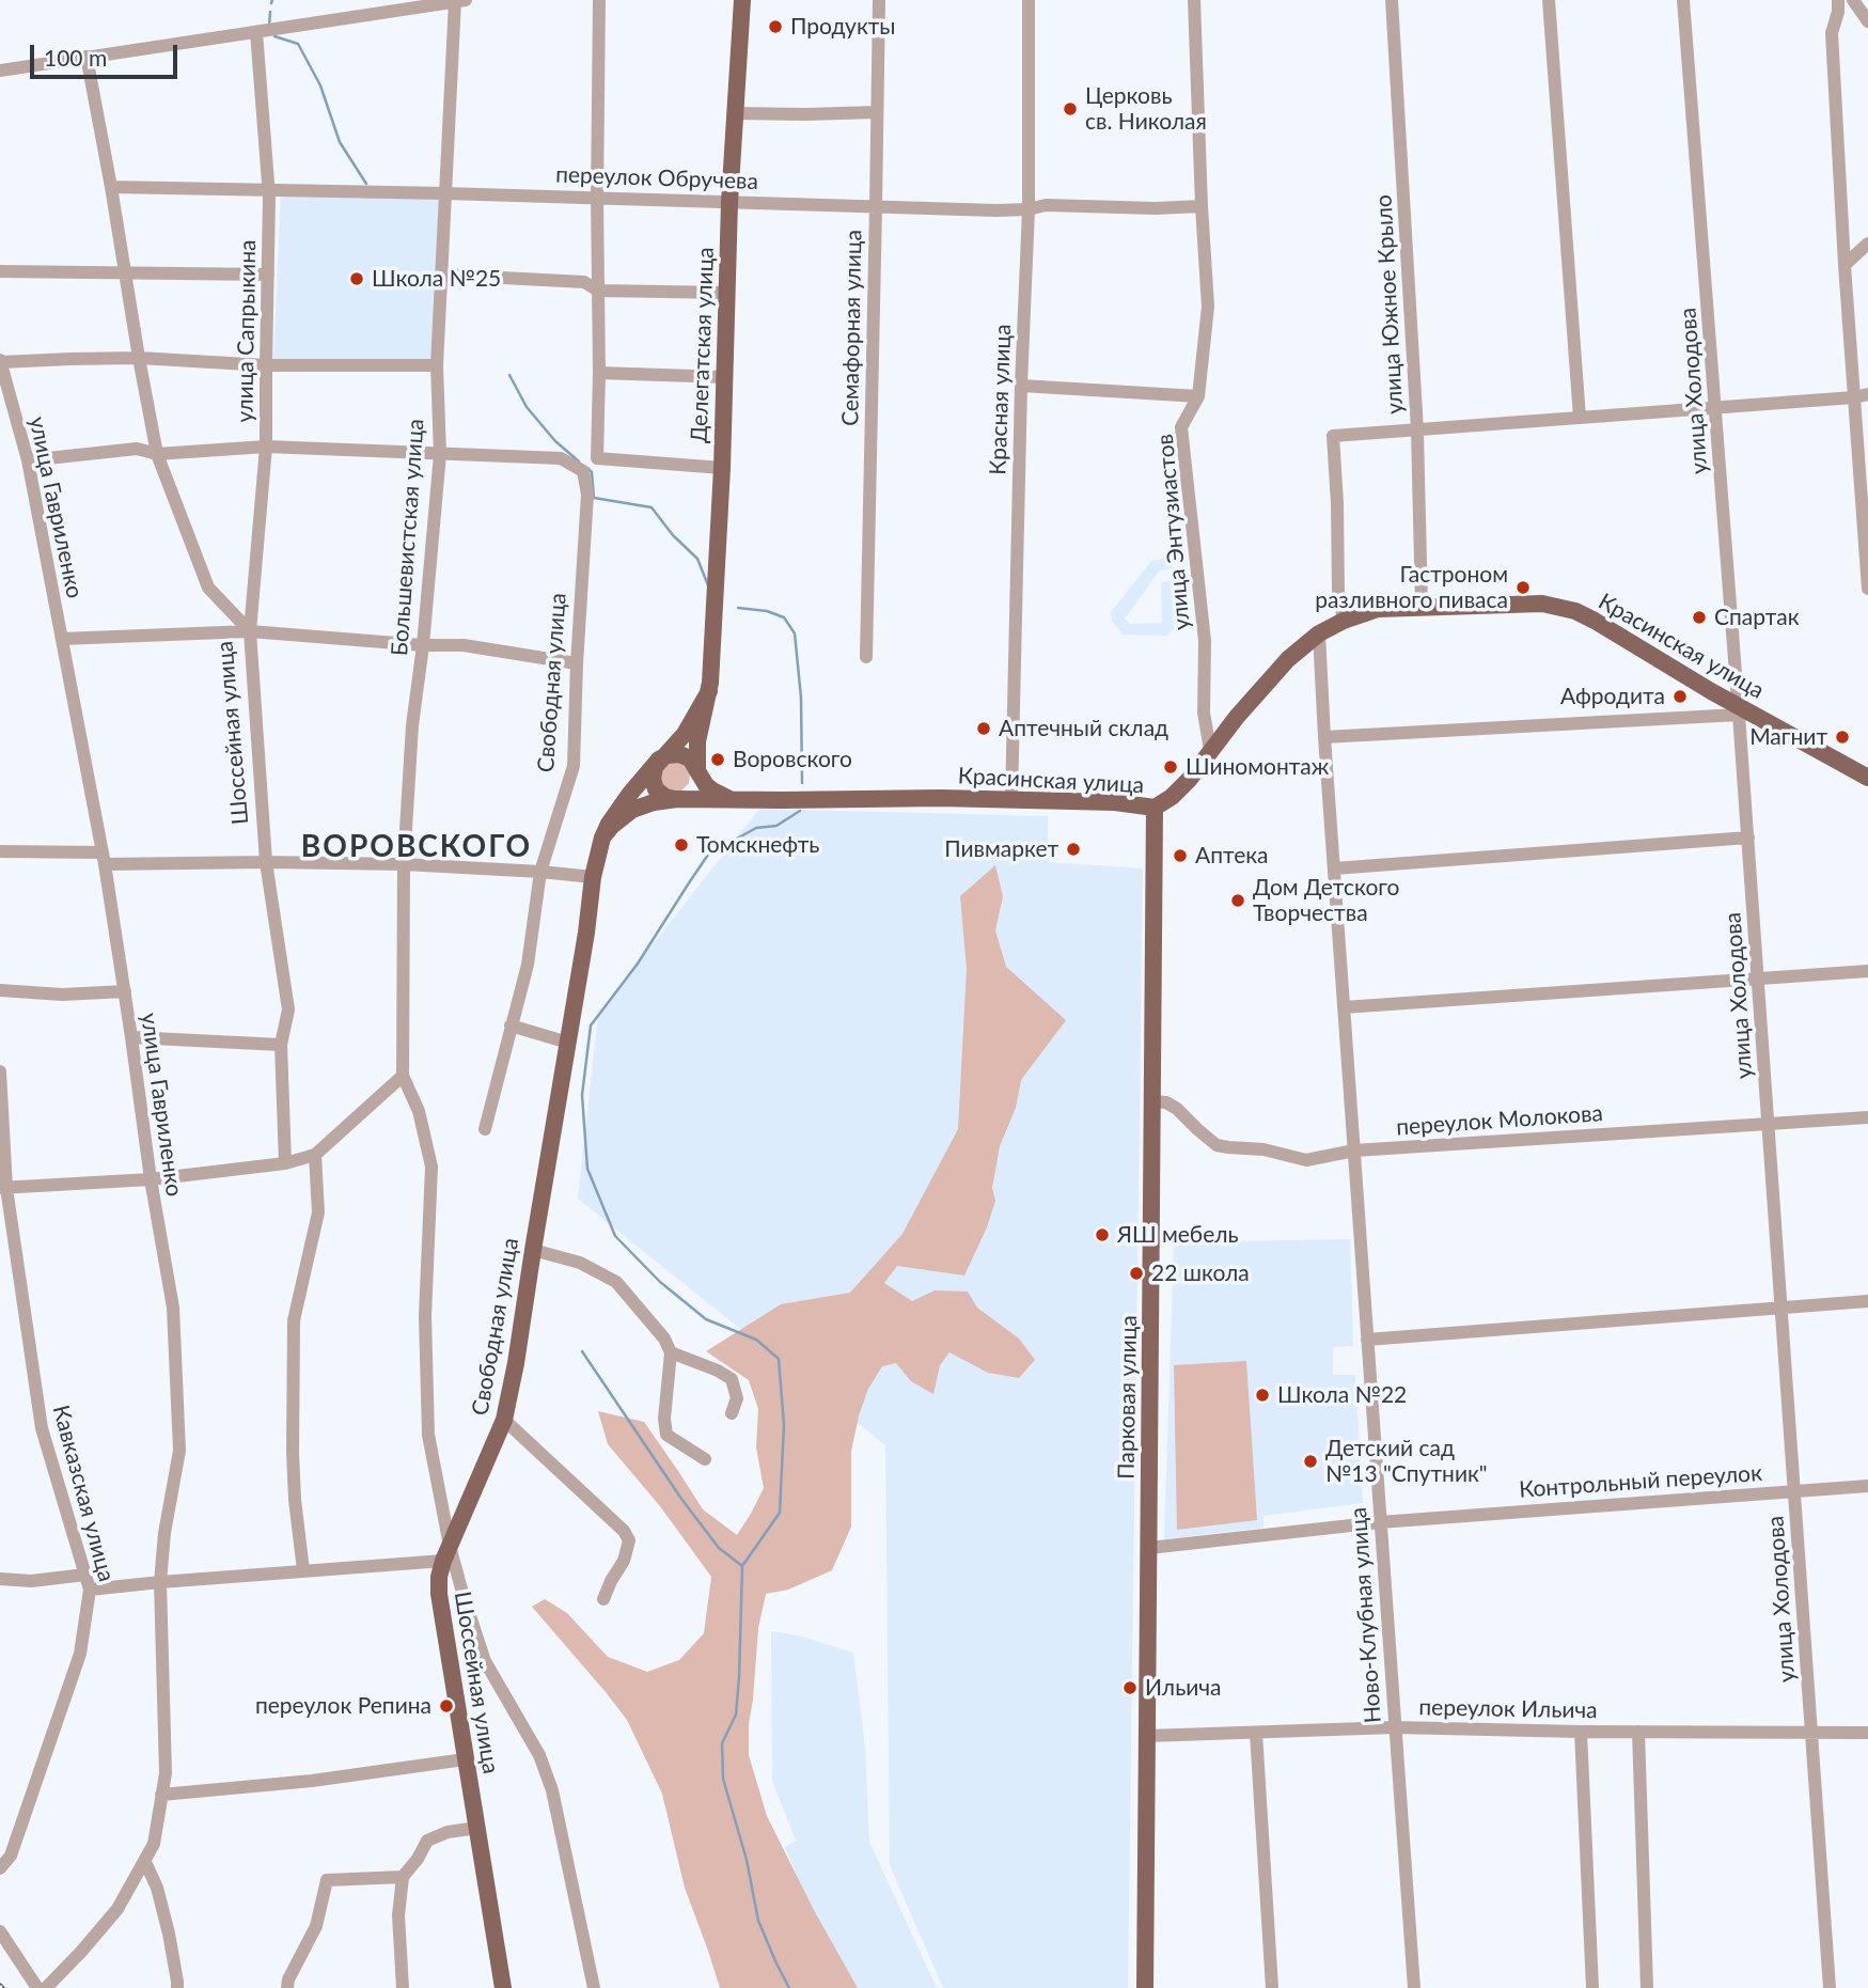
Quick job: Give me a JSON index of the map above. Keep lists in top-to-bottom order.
{
  "streets": {
    "main road": [
      "Делегатская улица",
      "Красинская улица",
      "Свободная улица",
      "Шоссейная улица",
      "Парковая улица"
    ],
    "street": [
      "переулок Обручева",
      "улица Южное Крыло",
      "Семафорная улица",
      "улица Сапрыкина",
      "улица Холодова",
      "Красная улица",
      "улица Гавриленко",
      "улица Энтузиастов",
      "Большевистская улица",
      "переулок Молокова",
      "Контрольный переулок",
      "Кавказская улица",
      "Ново-Клубная улица",
      "переулок Ильича"
    ]
  },
  "crossings": [
    ["переулок Обручева", "Семафорная улица"],
    ["переулок Обручева", "улица Сапрыкина"],
    ["переулок Обручева", "Делегатская улица"],
    ["переулок Обручева", "Красная улица"],
    ["переулок Обручева", "улица Энтузиастов"],
    ["переулок Обручева", "Большевистская улица"],
    ["переулок Обручева", "Шоссейная улица"],
    ["улица Южное Крыло", "Красинская улица"],
    ["улица Сапрыкина", "Шоссейная улица"],
    ["Делегатская улица", "Красинская улица"],
    ["Делегатская улица", "Свободная улица"],
    ["улица Холодова", "Красинская улица"],
    ["улица Холодова", "переулок Молокова"],
    ["улица Холодова", "Контрольный переулок"],
    ["улица Холодова", "переулок Ильича"],
    ["Красная улица", "Красинская улица"],
    ["улица Энтузиастов", "Красинская улица"],
    ["Большевистская улица", "Свободная улица"],
    ["Большевистская улица", "Шоссейная улица"],
    ["Красинская улица", "Свободная улица"],
    ["Красинская улица", "Парковая улица"],
    ["Свободная улица", "Шоссейная улица"],
    ["переулок Молокова", "Парковая улица"],
    ["переулок Молокова", "Ново-Клубная улица"],
    ["Парковая улица", "Контрольный переулок"],
    ["Парковая улица", "переулок Ильича"],
    ["Контрольный переулок", "Ново-Клубная улица"],
    ["Ново-Клубная улица", "переулок Ильича"]
  ],
  "districts": ["ВОРОВСКОГО"],
  "places": [
    "Продукты",
    "Церковь св. Николая",
    "Школа №25",
    "Гастроном разливного пиваса",
    "Спартак",
    "Афродита",
    "Аптечный склад",
    "Магнит",
    "Воровского",
    "Шиномонтаж",
    "Томскнефть",
    "Пивмаркет",
    "Аптека",
    "Дом Детского Творчества",
    "ЯШ мебель",
    "22 школа",
    "Школа №22",
    "Детский сад №13 \"Спутник\"",
    "Ильича",
    "переулок Репина"
  ],
  "scale_bar": "100 m"
}
